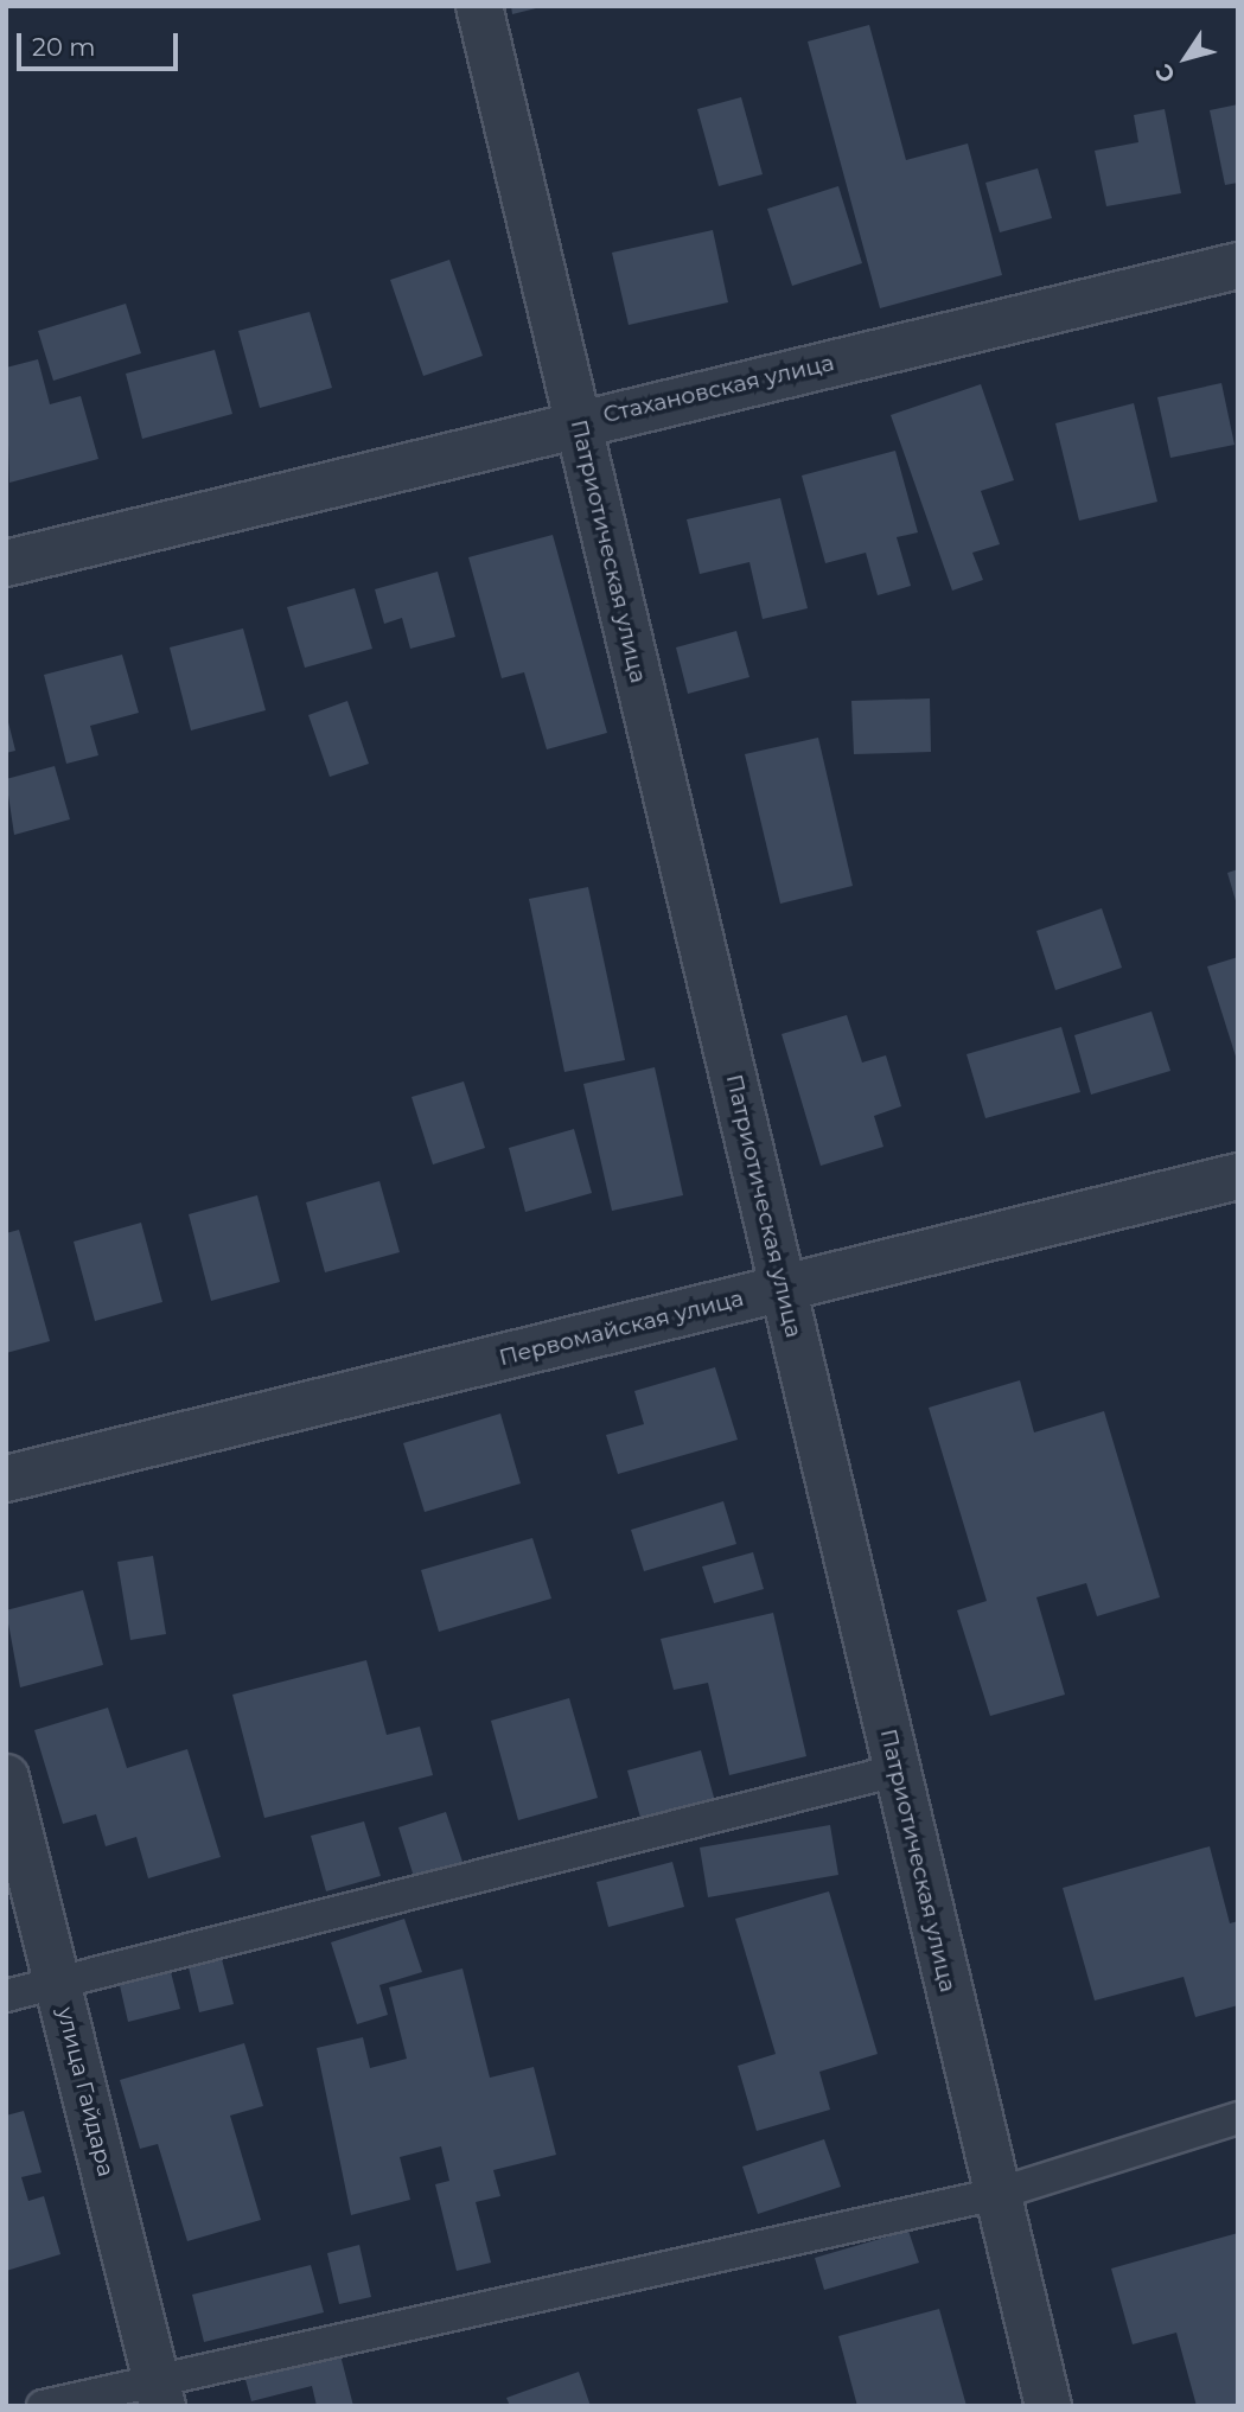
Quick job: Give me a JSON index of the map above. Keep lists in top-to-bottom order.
{
  "streets": {
    "street": [
      "Стахановская улица",
      "Патриотическая улица",
      "Первомайская улица",
      "улица Гайдара"
    ]
  },
  "crossings": [
    ["Стахановская улица", "Патриотическая улица"],
    ["Патриотическая улица", "Первомайская улица"]
  ],
  "scale_bar": "20 m",
  "north": "bottom left"
}
